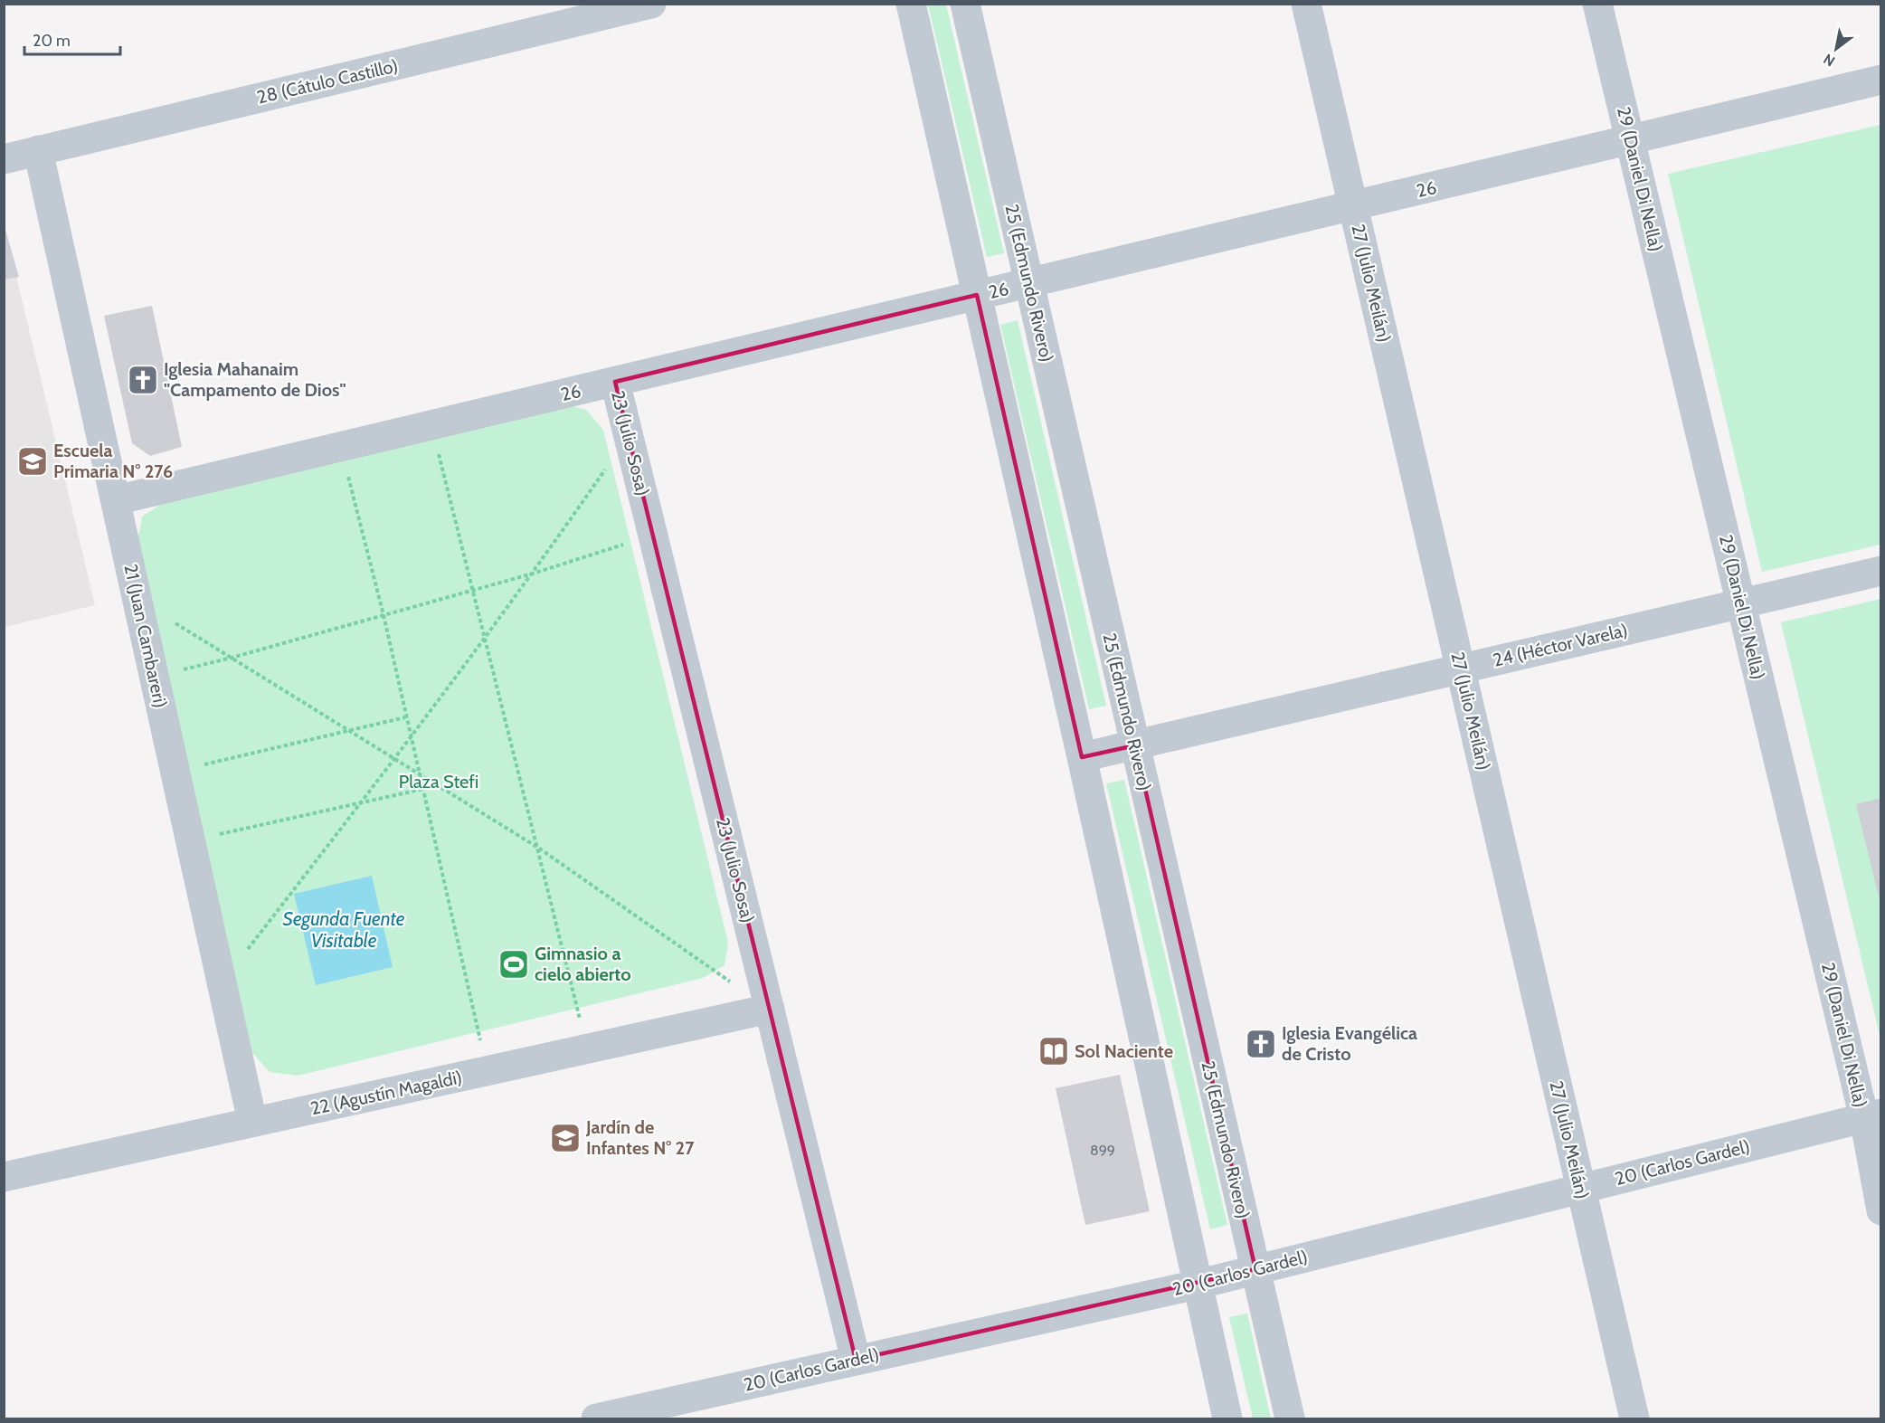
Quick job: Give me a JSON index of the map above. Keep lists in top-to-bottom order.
{
  "streets": {
    "street": [
      "28 (Cátulo Castillo)",
      "29 (Daniel Di Nella)",
      "26",
      "25 (Edmundo Rivero)",
      "27 (Julio Meilán)",
      "23 (Julio Sosa)",
      "21 (Juan Cambareri)",
      "24 (Héctor Varela)",
      "22 (Agustín Magaldi)",
      "20 (Carlos Gardel)"
    ]
  },
  "crossings": [
    ["28 (Cátulo Castillo)", "21 (Juan Cambareri)"],
    ["29 (Daniel Di Nella)", "26"],
    ["29 (Daniel Di Nella)", "24 (Héctor Varela)"],
    ["29 (Daniel Di Nella)", "20 (Carlos Gardel)"],
    ["26", "25 (Edmundo Rivero)"],
    ["26", "27 (Julio Meilán)"],
    ["26", "23 (Julio Sosa)"],
    ["26", "21 (Juan Cambareri)"],
    ["25 (Edmundo Rivero)", "24 (Héctor Varela)"],
    ["25 (Edmundo Rivero)", "20 (Carlos Gardel)"],
    ["27 (Julio Meilán)", "24 (Héctor Varela)"],
    ["27 (Julio Meilán)", "20 (Carlos Gardel)"],
    ["23 (Julio Sosa)", "22 (Agustín Magaldi)"],
    ["23 (Julio Sosa)", "20 (Carlos Gardel)"],
    ["21 (Juan Cambareri)", "22 (Agustín Magaldi)"]
  ],
  "water": ["Segunda Fuente Visitable"],
  "parks": ["Plaza Stefi"],
  "places": {
    "church": ["Iglesia Mahanaim \"Campamento de Dios\"", "Iglesia Evangélica de Cristo"],
    "school or university": ["Escuela Primaria N° 276", "Jardín de Infantes N° 27"],
    "sports": ["Gimnasio a cielo abierto"],
    "library": ["Sol Naciente"]
  },
  "house_numbers": ["899"],
  "scale_bar": "20 m",
  "north": "bottom left"
}
